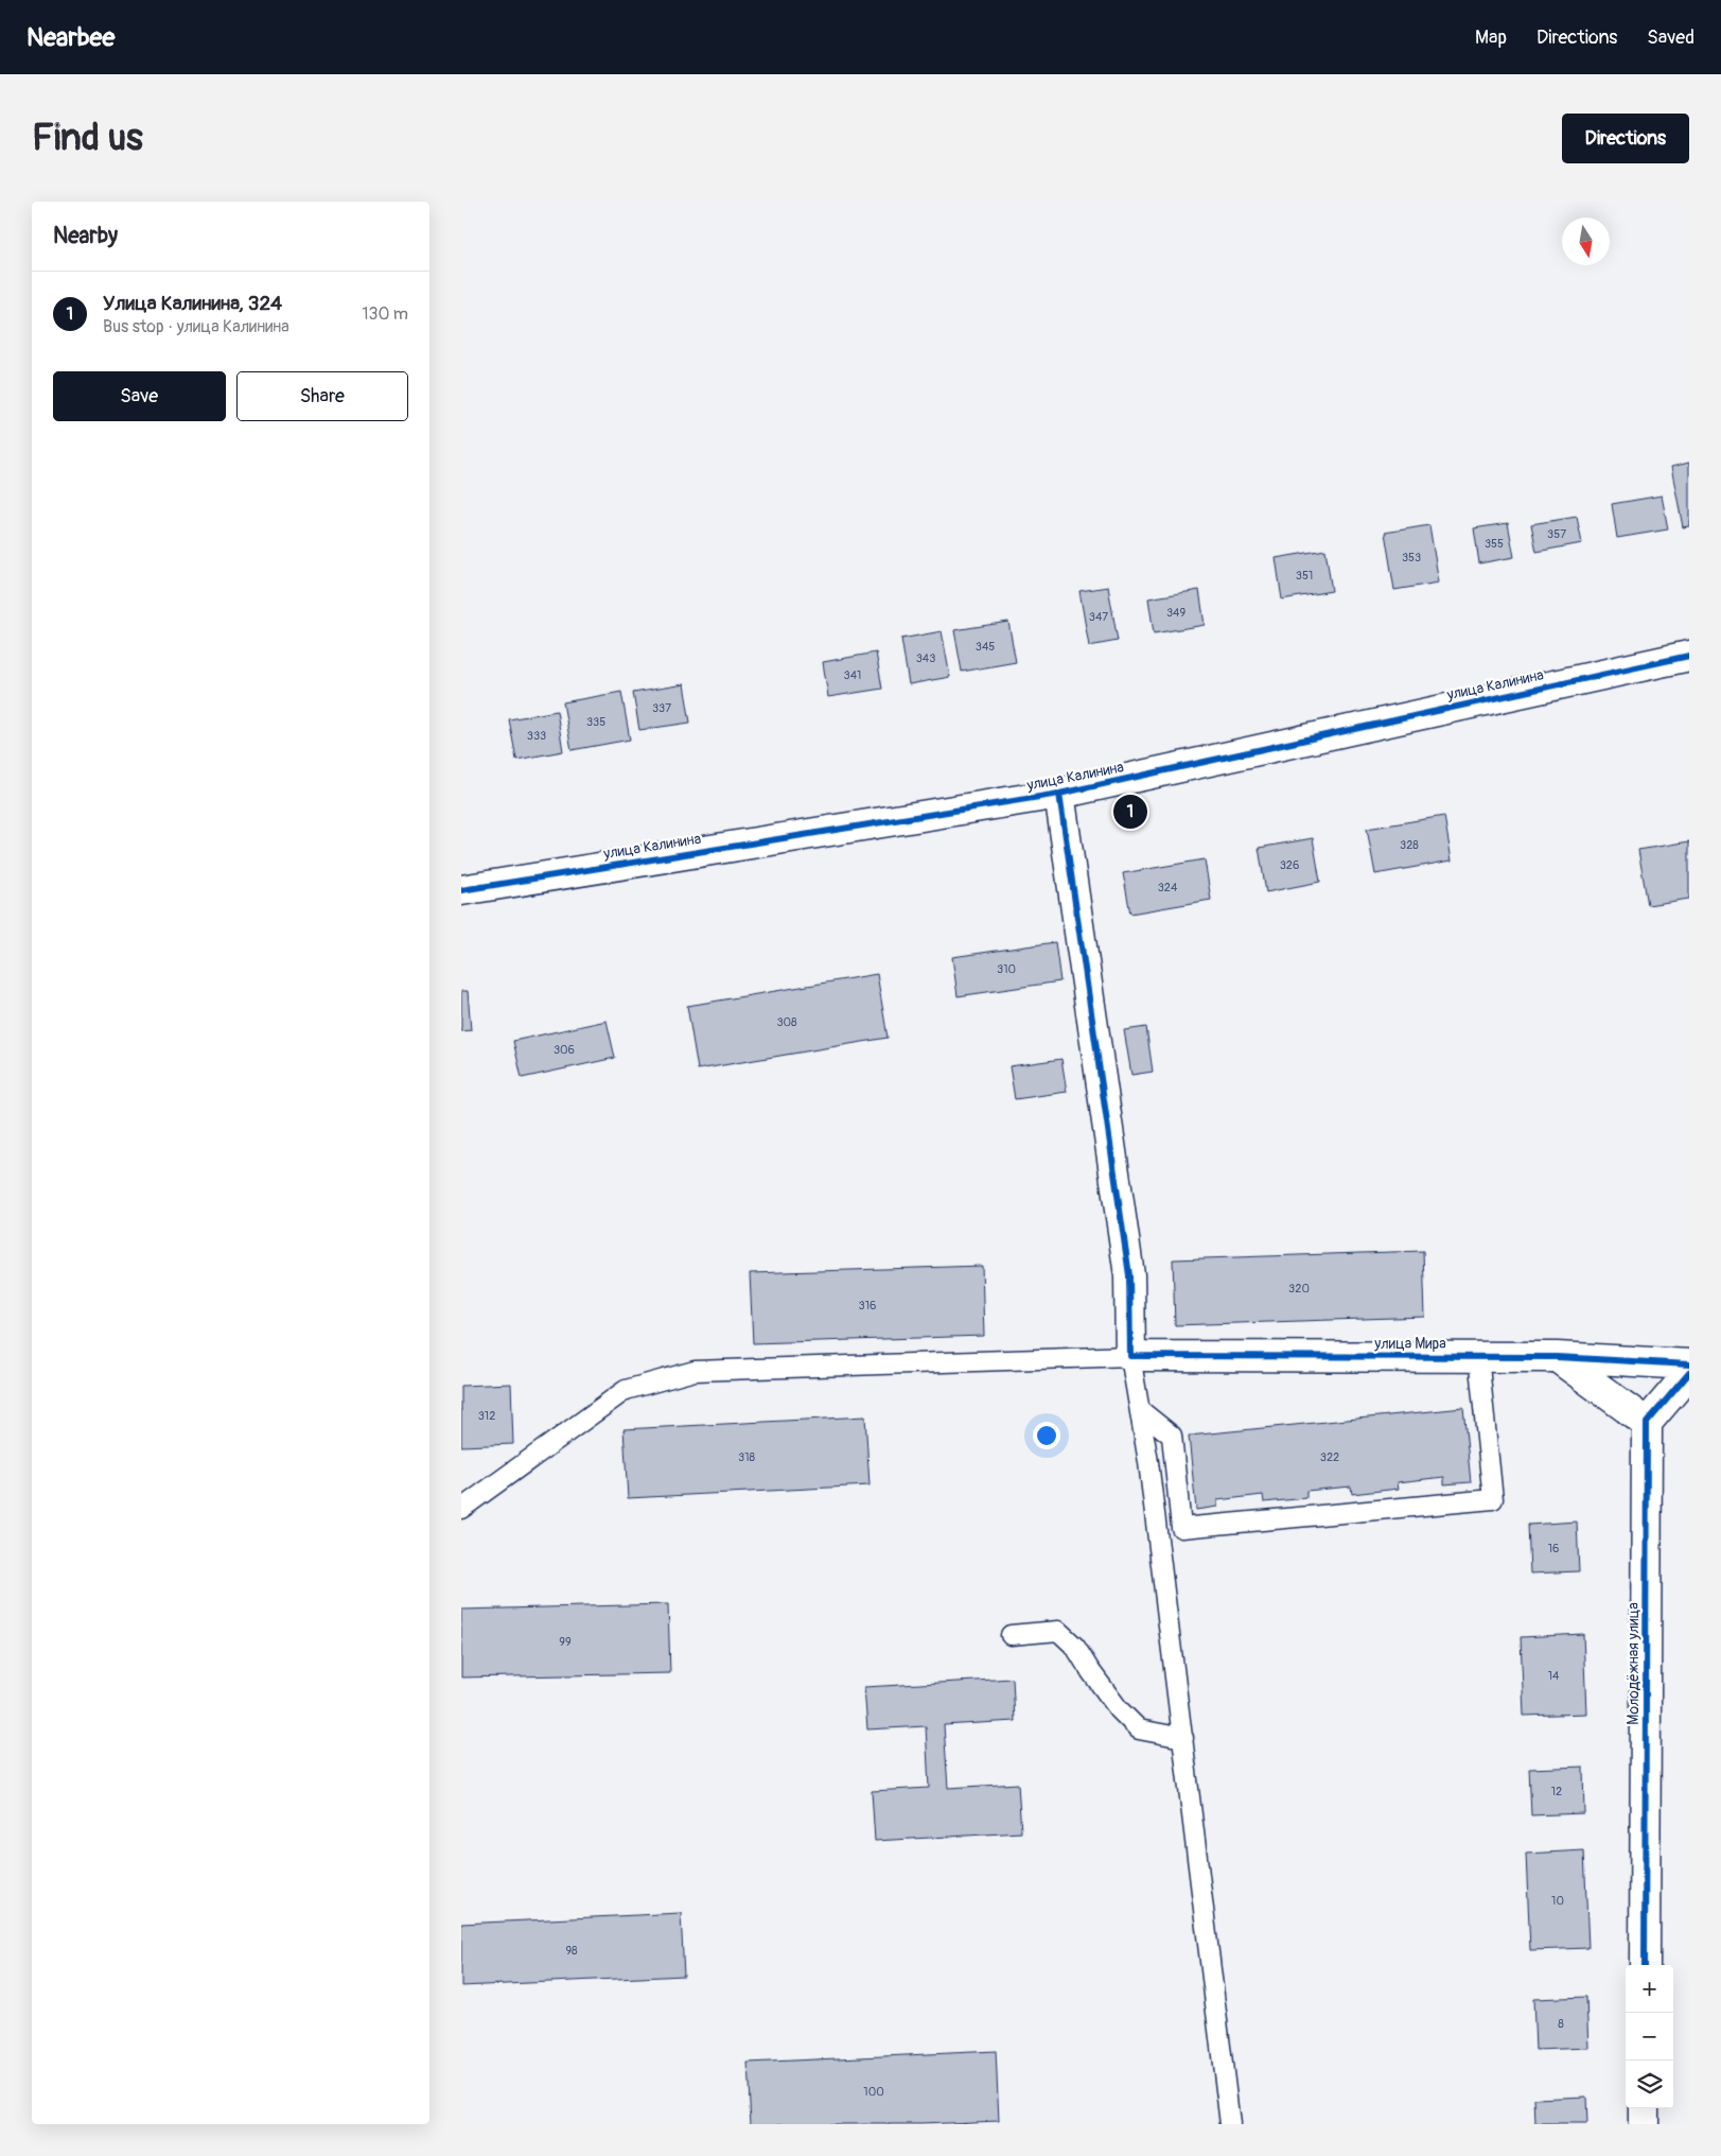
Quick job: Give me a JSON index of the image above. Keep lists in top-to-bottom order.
{
  "streets": {
    "street": ["улица Калинина", "улица Мира", "Молодёжная улица"]
  },
  "house_numbers": [
    "357",
    "355",
    "353",
    "351",
    "349",
    "347",
    "345",
    "343",
    "341",
    "337",
    "335",
    "333",
    "328",
    "326",
    "324",
    "310",
    "308",
    "306",
    "320",
    "316",
    "312",
    "318",
    "322",
    "16",
    "99",
    "14",
    "12",
    "10",
    "98",
    "8",
    "100"
  ],
  "north": "bottom",
  "page": {
    "header": "Nearbee",
    "nav": ["Map", "Directions", "Saved"],
    "buttons": [
      "Directions",
      ["Save", "Share"]
    ],
    "title": "Find us",
    "heading": "Nearby",
    "list": [
      {
        "mark": "1",
        "name": "Улица Калинина, 324",
        "note": "Bus stop · улица Калинина",
        "value": "130 m"
      }
    ],
    "pins": "1",
    "map_buttons": ["+", "−"]
  }
}
